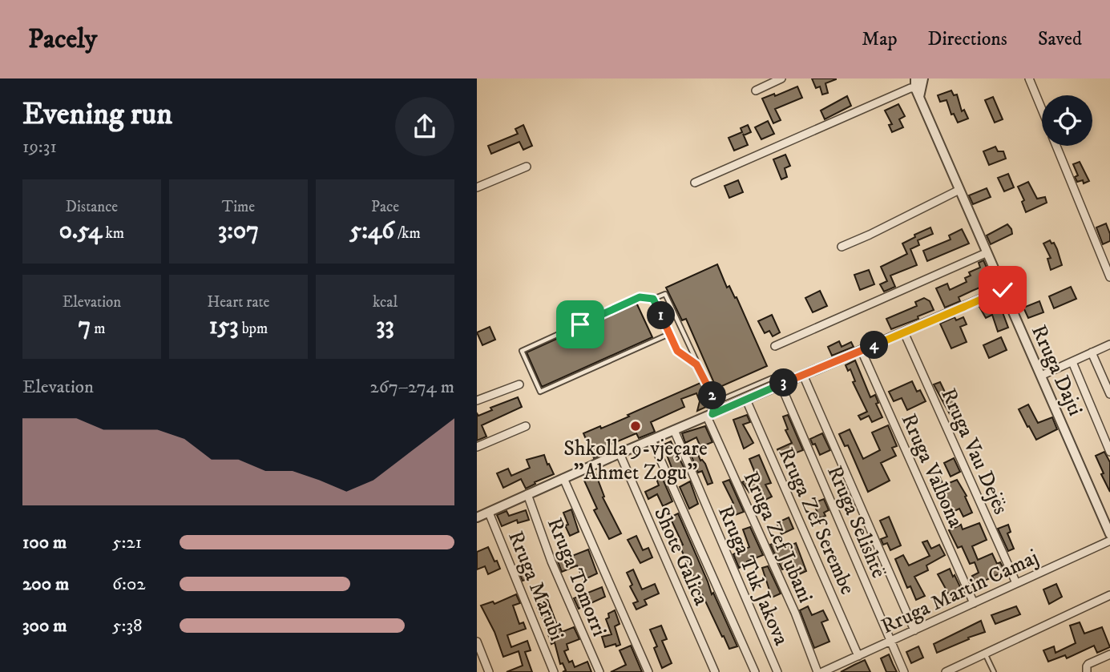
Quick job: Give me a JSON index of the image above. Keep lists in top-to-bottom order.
{
  "streets": {
    "street": [
      "Rruga Dajti",
      "Rruga Vau Dejës",
      "Rruga Valbona",
      "Rruga Zef Serembe",
      "Rruga Selishtë",
      "Rruga Zef Jubani",
      "Shote Galica",
      "Rruga Tuk Jakova",
      "Rruga Tomorri",
      "Rruga Marubi",
      "Rruga Martin Camaj"
    ]
  },
  "crossings": [
    ["Rruga Vau Dejës", "Rruga Martin Camaj"],
    ["Rruga Valbona", "Rruga Martin Camaj"],
    ["Rruga Zef Serembe", "Rruga Martin Camaj"],
    ["Rruga Selishtë", "Rruga Martin Camaj"]
  ],
  "places": ["Shkolla 9-vjeçare \"Ahmet Zogu\""],
  "page": {
    "header": "Pacely",
    "nav": ["Map", "Directions", "Saved"],
    "heading": ["Evening run", "19:31"],
    "stats": [
      ["Distance", "0.54 km"],
      ["Time", "3:07"],
      ["Pace", "5:46 /km"],
      ["Elevation", "7 m"],
      ["Heart rate", "153 bpm"],
      ["kcal", "33"]
    ],
    "pins": [
      "1",
      "4",
      "3",
      "2"
    ],
    "chart": ["Elevation", "267–274 m"],
    "list": [
      {
        "name": "100 m",
        "note": "5:21"
      },
      {
        "name": "200 m",
        "note": "6:02"
      },
      {
        "name": "300 m",
        "note": "5:38"
      }
    ]
  }
}
